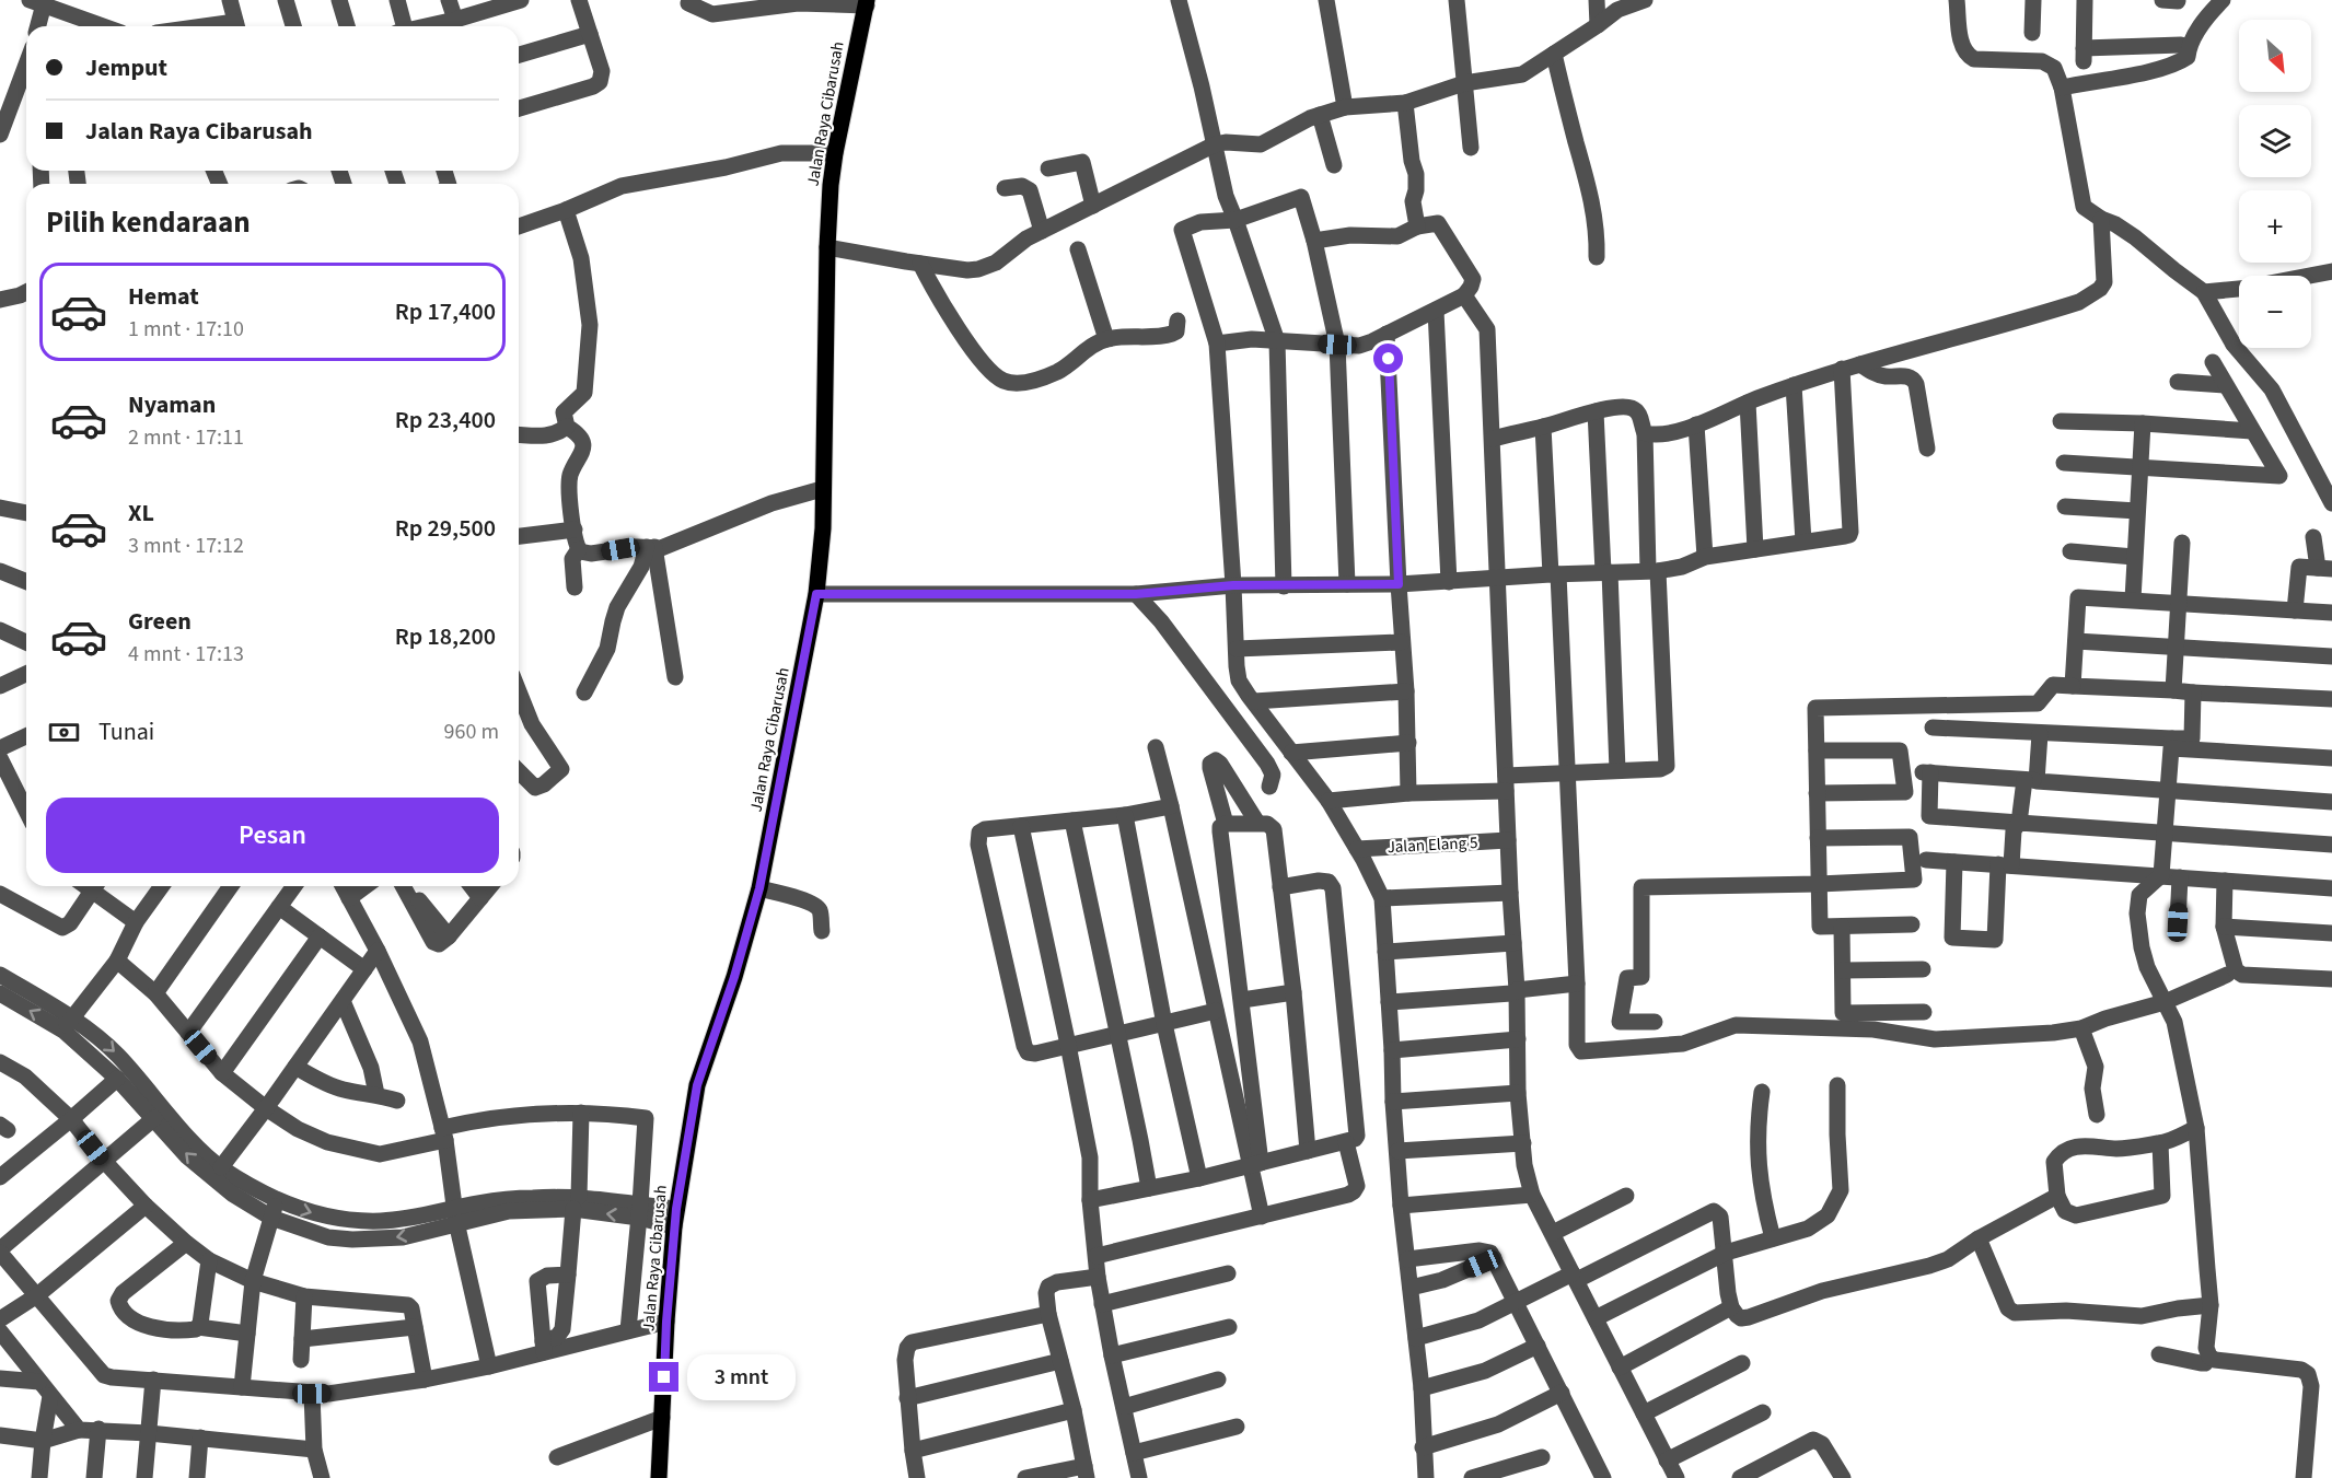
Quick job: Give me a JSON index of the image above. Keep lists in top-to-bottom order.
{
  "streets": {
    "main road": ["Jalan Raya Cibarusah"],
    "street": ["Jalan Elang 5"]
  },
  "north": "bottom right",
  "page": {
    "map_buttons": ["+", "−"],
    "banner": ["Jemput", "Jalan Raya Cibarusah"],
    "heading": "Pilih kendaraan",
    "list": [
      {
        "name": "Hemat",
        "note": "1 mnt · 17:10",
        "value": "Rp 17,400"
      },
      {
        "name": "Nyaman",
        "note": "2 mnt · 17:11",
        "value": "Rp 23,400"
      },
      {
        "name": "XL",
        "note": "3 mnt · 17:12",
        "value": "Rp 29,500"
      },
      {
        "name": "Green",
        "note": "4 mnt · 17:13",
        "value": "Rp 18,200"
      }
    ],
    "pay": ["Tunai", "960 m"],
    "buttons": "Pesan",
    "bubble": "3 mnt"
  }
}
